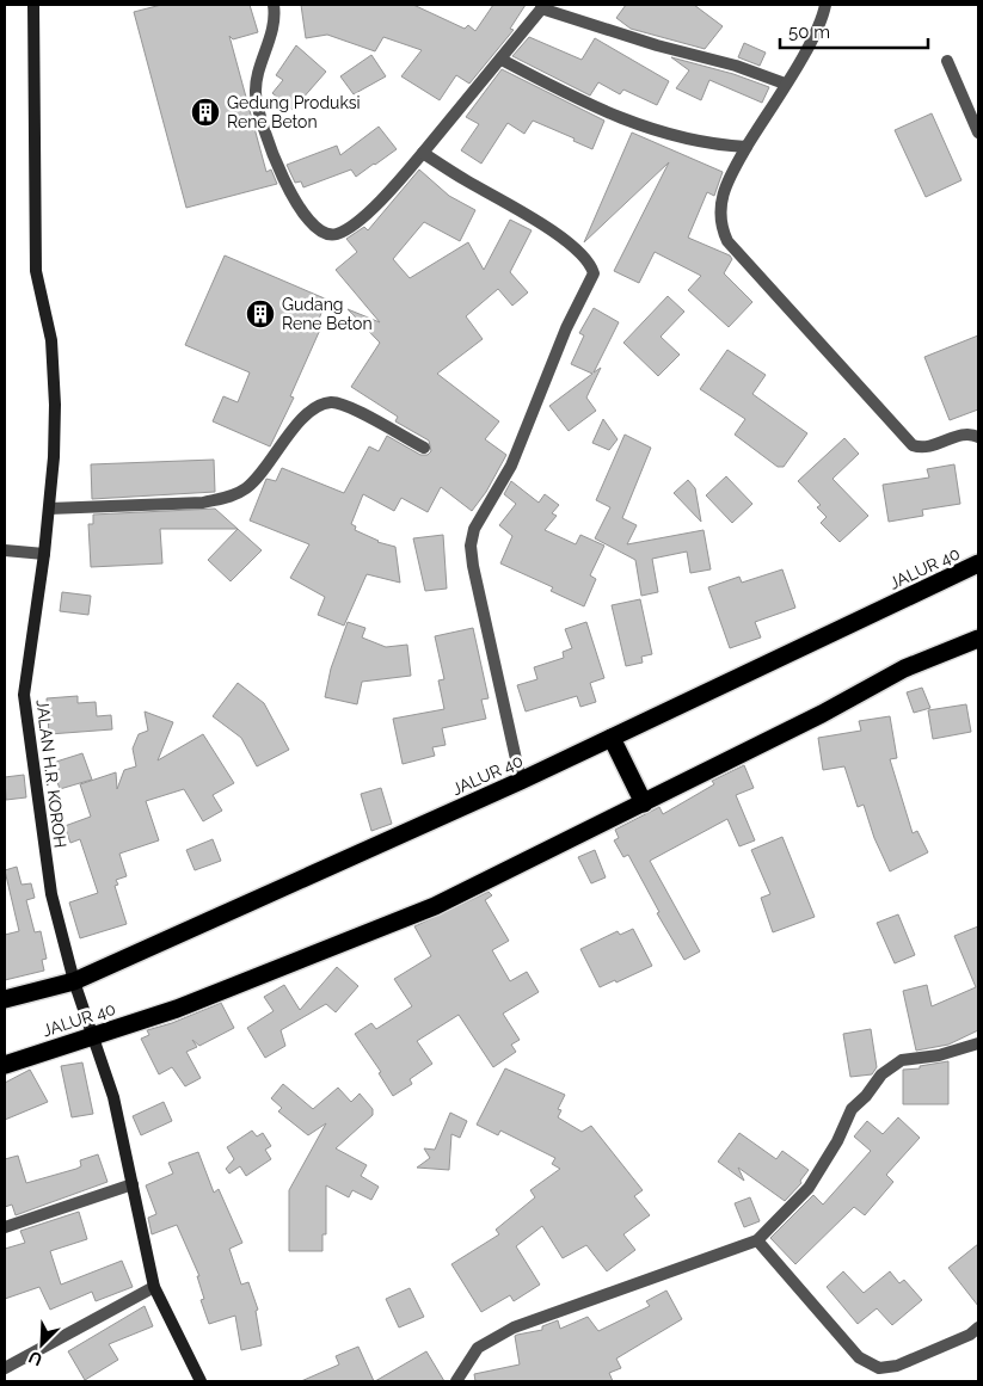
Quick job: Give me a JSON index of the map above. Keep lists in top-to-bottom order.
{
  "streets": {
    "highway": ["JALUR 40"],
    "main road": ["JALAN H.R. KOROH"]
  },
  "crossings": [
    ["JALUR 40", "JALAN H.R. KOROH"]
  ],
  "places": {
    "building": ["Gedung Produksi Rene Beton", "Gudang Rene Beton"]
  },
  "scale_bar": "50 m",
  "north": "bottom left"
}
